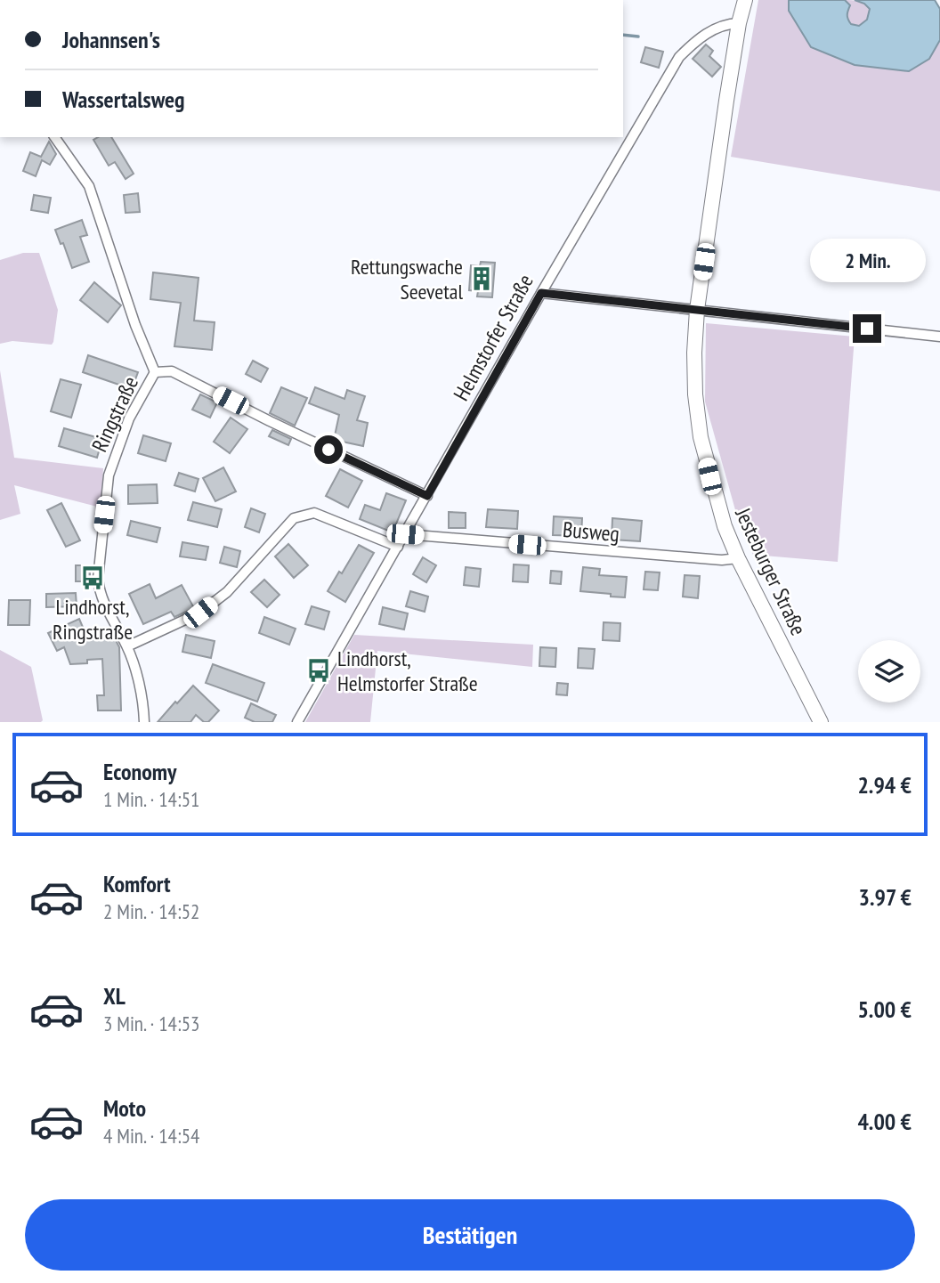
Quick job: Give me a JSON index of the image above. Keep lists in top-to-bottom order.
{
  "streets": {
    "main road": ["Jesteburger Straße"],
    "street": ["Helmstorfer Straße", "Ringstraße", "Busweg"]
  },
  "crossings": [
    ["Helmstorfer Straße", "Busweg"],
    ["Helmstorfer Straße", "Jesteburger Straße"],
    ["Busweg", "Jesteburger Straße"]
  ],
  "places": {
    "building": ["Rettungswache Seevetal"],
    "bus stop": ["Lindhorst, Ringstraße", "Lindhorst, Helmstorfer Straße"]
  },
  "page": {
    "banner": ["Johannsen's", "Wassertalsweg"],
    "bubble": "2 Min.",
    "list": [
      {
        "name": "Economy",
        "note": "1 Min. · 14:51",
        "value": "2.94 €"
      },
      {
        "name": "Komfort",
        "note": "2 Min. · 14:52",
        "value": "3.97 €"
      },
      {
        "name": "XL",
        "note": "3 Min. · 14:53",
        "value": "5.00 €"
      },
      {
        "name": "Moto",
        "note": "4 Min. · 14:54",
        "value": "4.00 €"
      }
    ],
    "buttons": "Bestätigen"
  }
}
